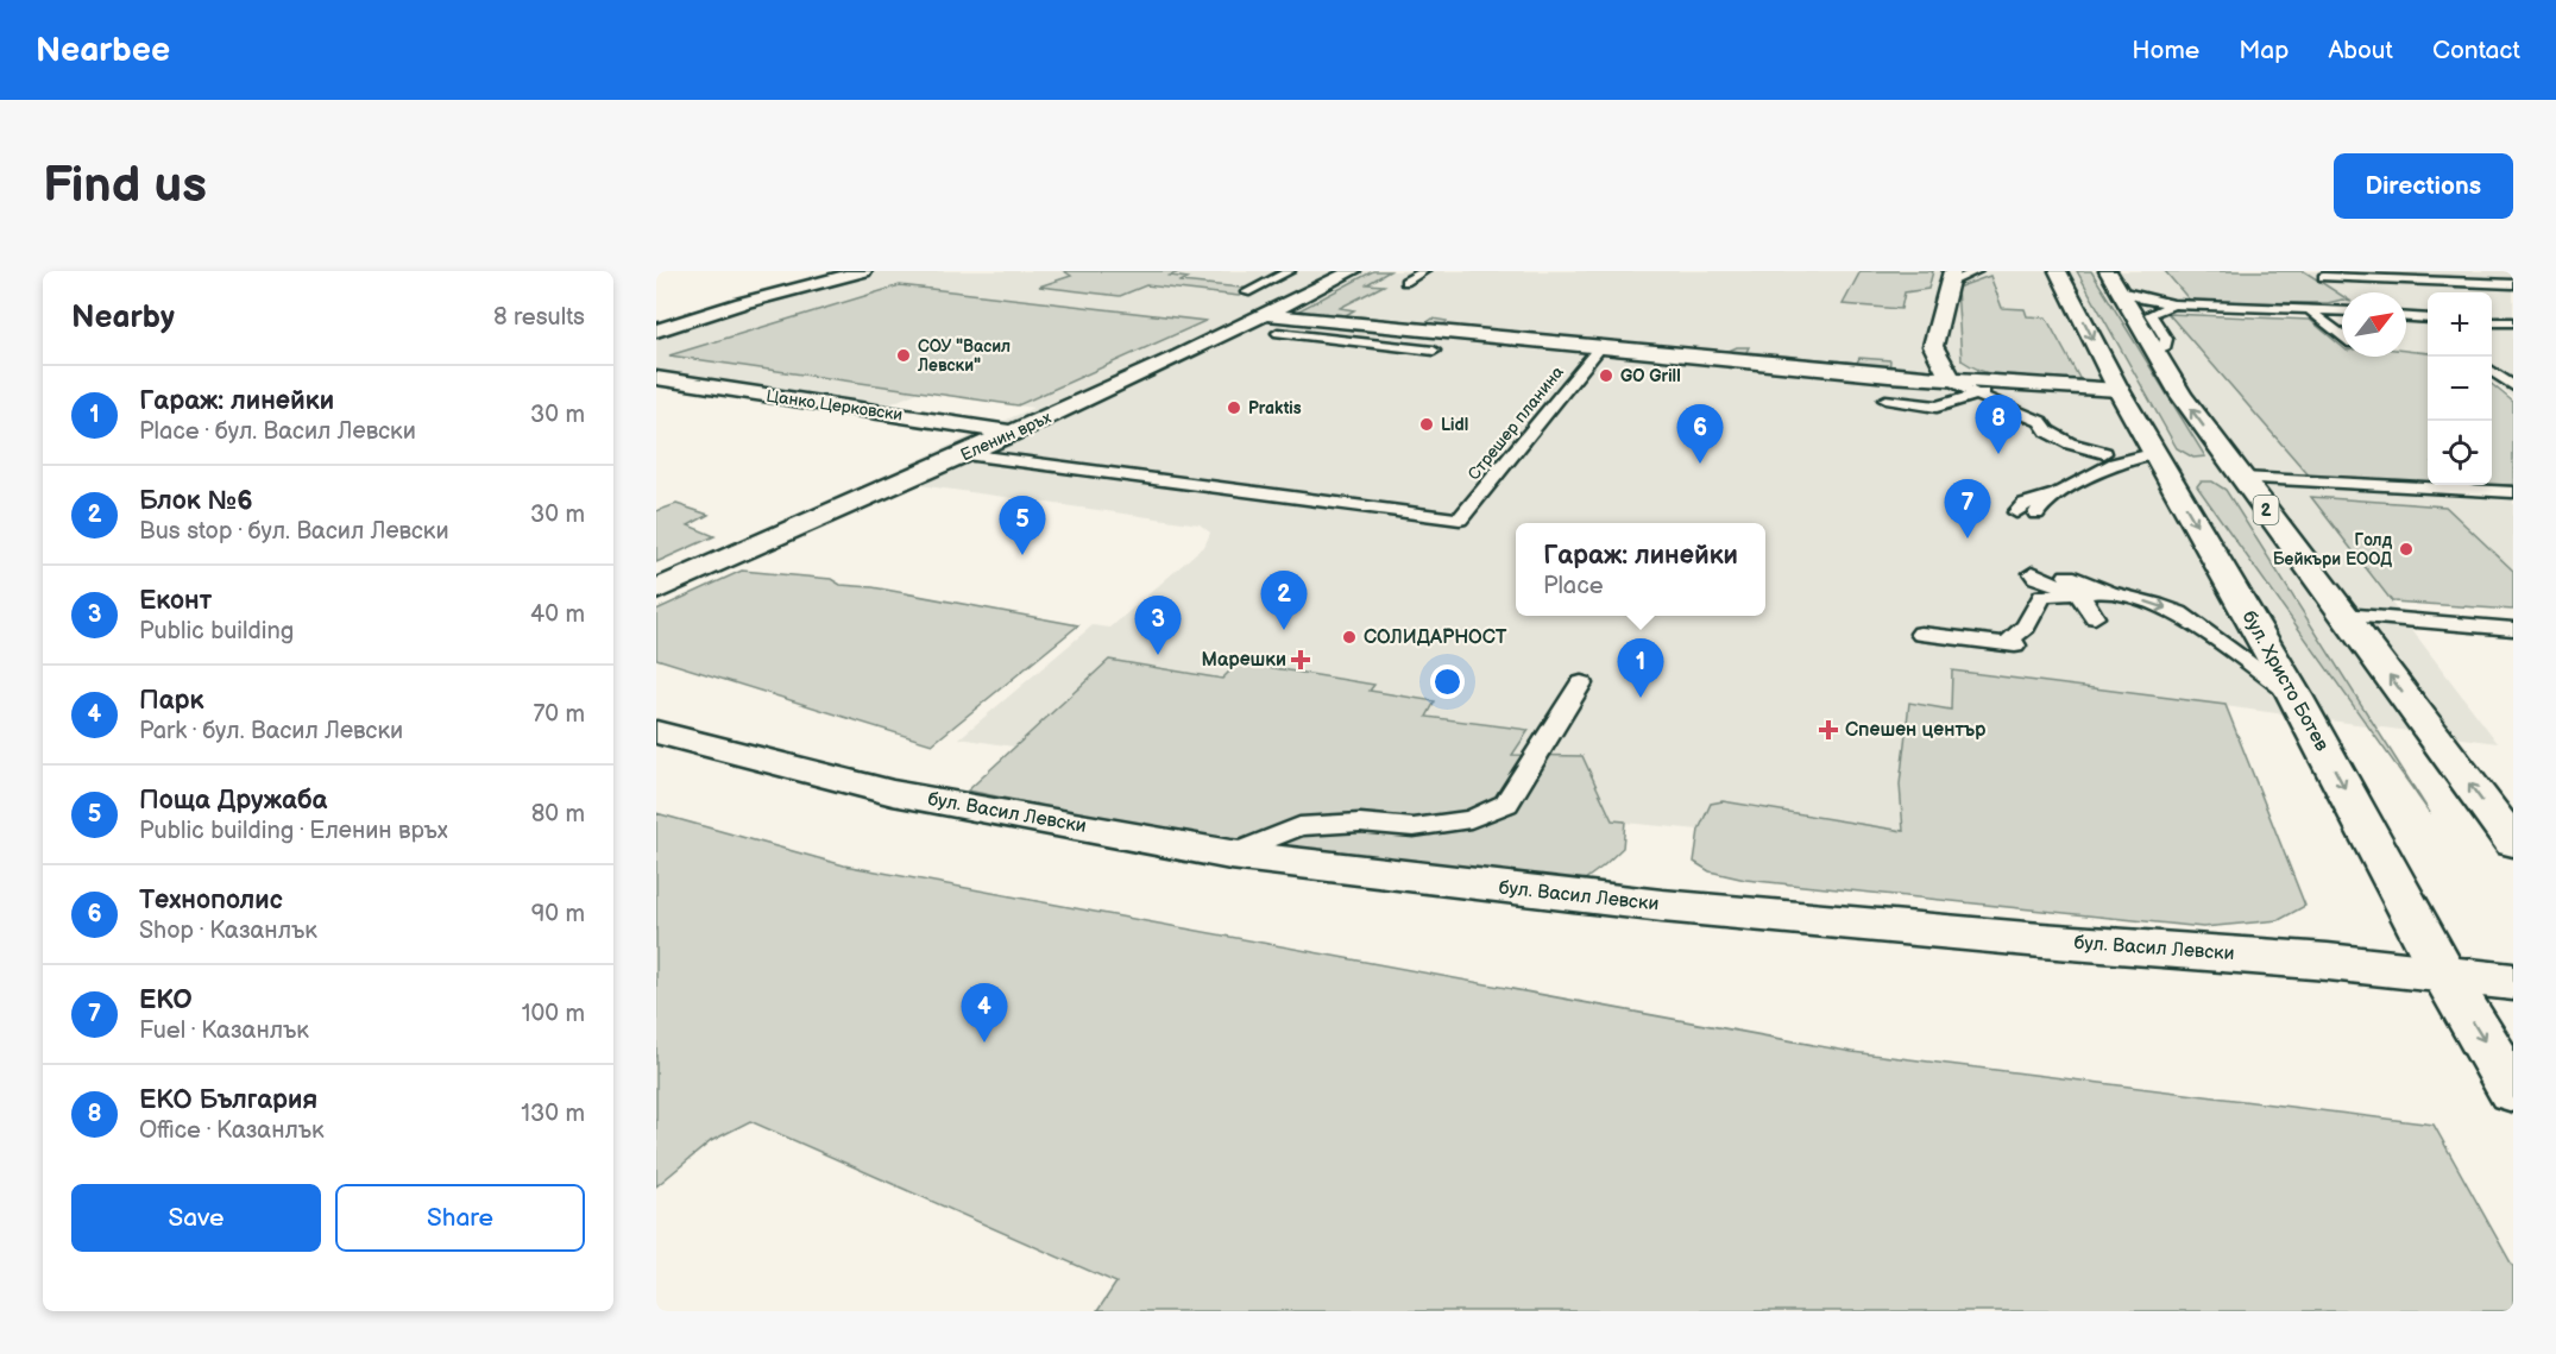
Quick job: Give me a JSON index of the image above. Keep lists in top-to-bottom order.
{
  "streets": {
    "main road": [
      "Цанко Церковски",
      "Еленин връх",
      "2",
      "бул. Христо Ботев",
      "бул. Васил Левски"
    ],
    "lane": ["Стрешер планина"]
  },
  "crossings": [
    ["Цанко Церковски", "Еленин връх"],
    ["Стрешер планина", "Еленин връх"],
    ["бул. Христо Ботев", "бул. Васил Левски"]
  ],
  "places": {
    "other": [
      "СОУ \"Васил Левски\"",
      "GO Grill",
      "Praktis",
      "Lidl",
      "Голд Бейкъри ЕООД",
      "СОЛИДАРНОСТ"
    ],
    "health": ["Марешки", "Спешен център"]
  },
  "north": "top right",
  "page": {
    "header": "Nearbee",
    "nav": [
      "Home",
      "Map",
      "About",
      "Contact"
    ],
    "buttons": [
      "Directions",
      ["Save", "Share"]
    ],
    "title": "Find us",
    "heading": ["Nearby", "8 results"],
    "map_buttons": ["+", "−"],
    "list": [
      {
        "mark": "1",
        "name": "Гараж: линейки",
        "note": "Place · бул. Васил Левски",
        "value": "30 m"
      },
      {
        "mark": "2",
        "name": "Блок №6",
        "note": "Bus stop · бул. Васил Левски",
        "value": "30 m"
      },
      {
        "mark": "3",
        "name": "Еконт",
        "note": "Public building",
        "value": "40 m"
      },
      {
        "mark": "4",
        "name": "Парк",
        "note": "Park · бул. Васил Левски",
        "value": "70 m"
      },
      {
        "mark": "5",
        "name": "Поща Дружаба",
        "note": "Public building · Еленин връх",
        "value": "80 m"
      },
      {
        "mark": "6",
        "name": "Технополис",
        "note": "Shop · Казанлък",
        "value": "90 m"
      },
      {
        "mark": "7",
        "name": "EKO",
        "note": "Fuel · Казанлък",
        "value": "100 m"
      },
      {
        "mark": "8",
        "name": "ЕКО България",
        "note": "Office · Казанлък",
        "value": "130 m"
      }
    ],
    "pins": [
      "8",
      "6",
      "7",
      "5",
      "2",
      "3",
      "1",
      "4"
    ],
    "popup": ["Гараж: линейки", "Place"]
  }
}
